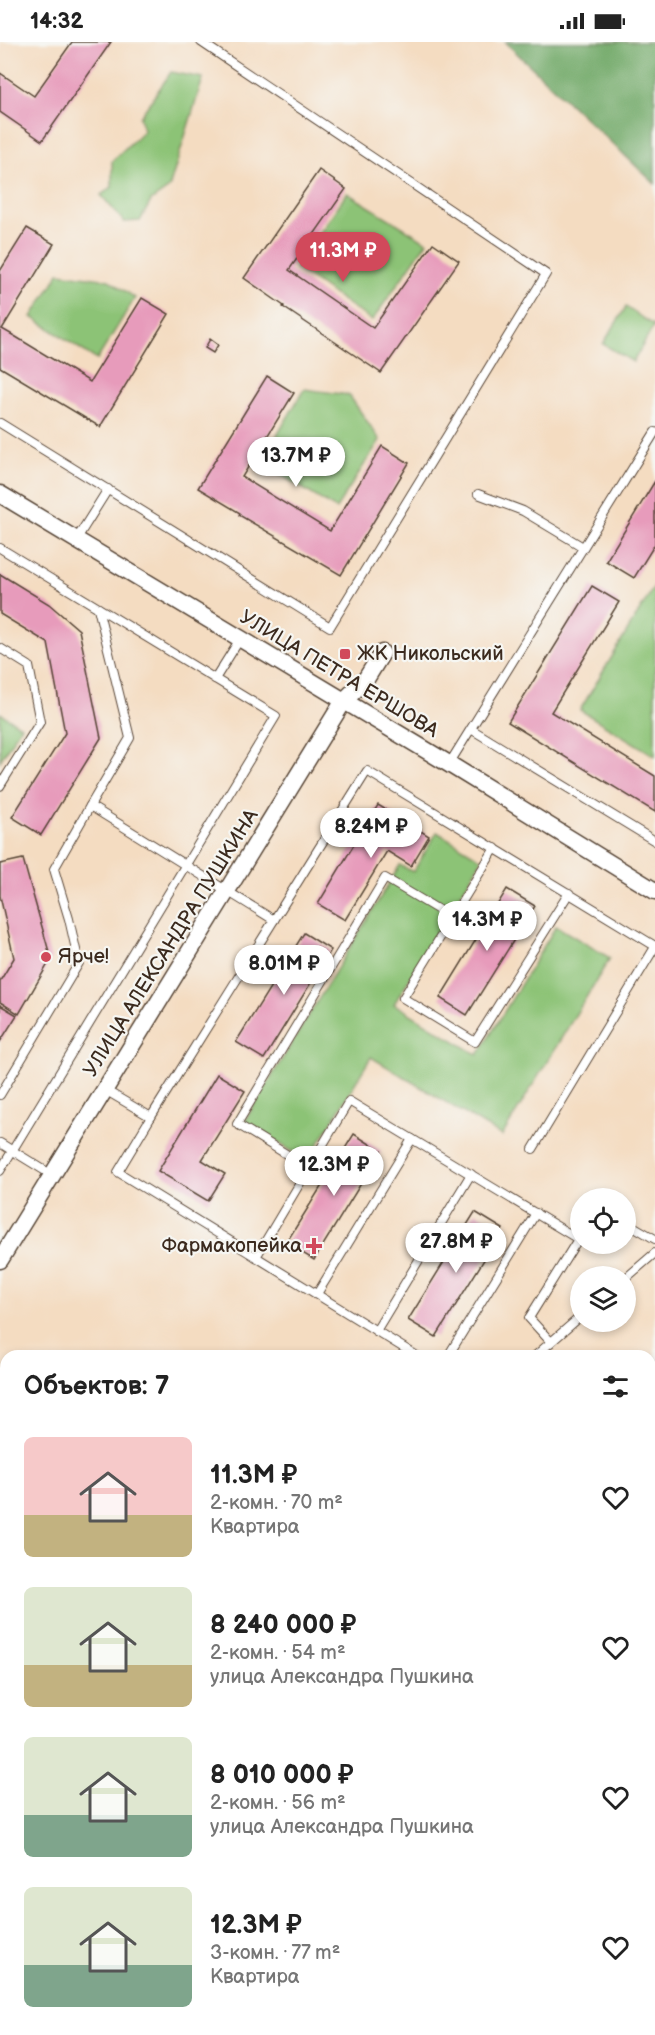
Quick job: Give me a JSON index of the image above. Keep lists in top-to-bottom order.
{
  "streets": {
    "street": ["УЛИЦА ПЕТРА ЕРШОВА", "УЛИЦА АЛЕКСАНДРА ПУШКИНА"]
  },
  "crossings": [
    ["УЛИЦА ПЕТРА ЕРШОВА", "УЛИЦА АЛЕКСАНДРА ПУШКИНА"]
  ],
  "places": {
    "transit": ["ЖК Никольский"],
    "other": ["Ярче!"],
    "health": ["Фармакопейка"]
  },
  "page": {
    "status": "14:32",
    "price": [
      "11.3M ₽",
      "13.7M ₽",
      "8.24M ₽",
      "14.3M ₽",
      "8.01M ₽",
      "12.3M ₽",
      "27.8M ₽"
    ],
    "heading": "Объектов: 7",
    "list": [
      {
        "name": "11.3M ₽",
        "note": "2-комн. · 70 m² · Квартира"
      },
      {
        "name": "8 240 000 ₽",
        "note": "2-комн. · 54 m² · улица Александра Пушкина"
      },
      {
        "name": "8 010 000 ₽",
        "note": "2-комн. · 56 m² · улица Александра Пушкина"
      },
      {
        "name": "12.3M ₽",
        "note": "3-комн. · 77 m² · Квартира"
      }
    ]
  }
}
